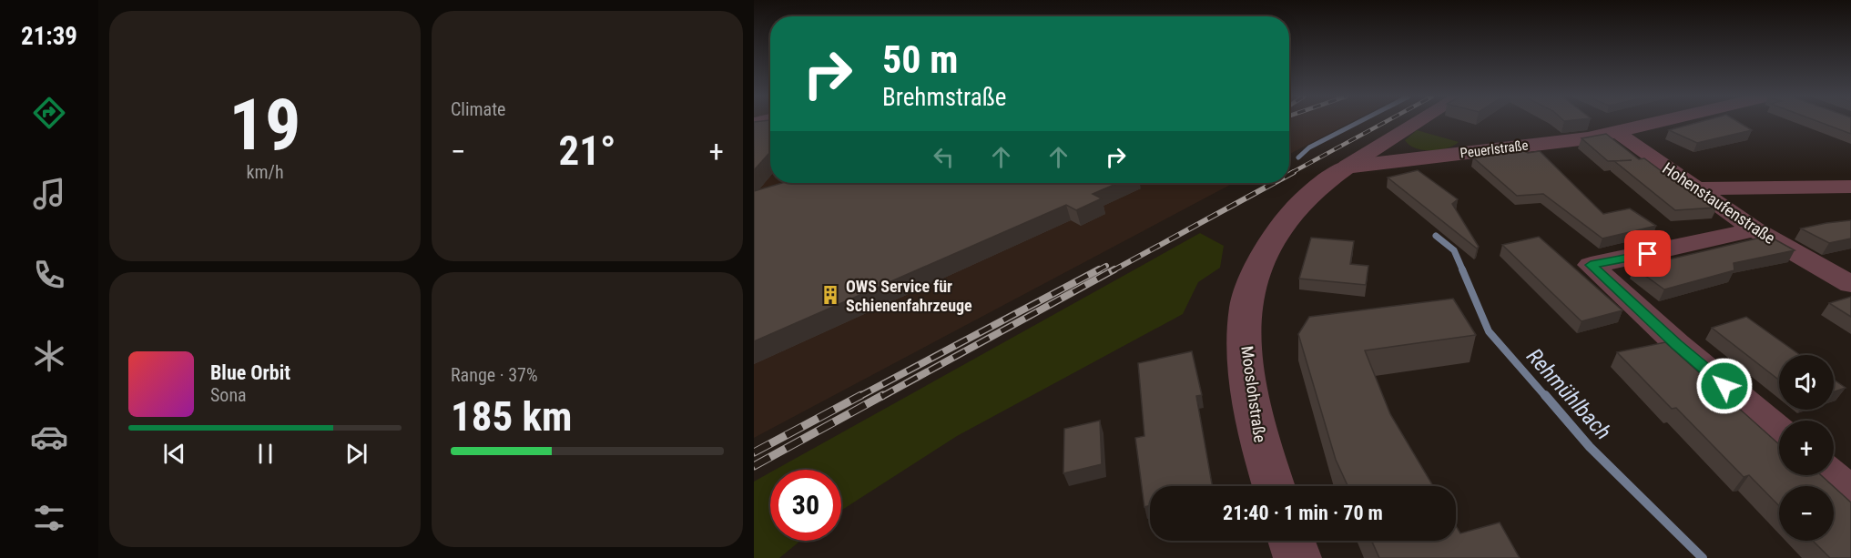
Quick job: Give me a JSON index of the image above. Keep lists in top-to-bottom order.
{
  "streets": {
    "street": ["Peuerlstraße", "Hohenstaufenstraße", "Mooslohstraße"]
  },
  "crossings": [
    ["Peuerlstraße", "Hohenstaufenstraße"],
    ["Peuerlstraße", "Mooslohstraße"]
  ],
  "water": ["Rehmühlbach"],
  "places": {
    "building": ["OWS Service für Schienenfahrzeuge"]
  },
  "page": {
    "tabs": "21:39",
    "tile": [
      ["19", "km/h"],
      "Climate",
      ["Range · 37%", "185 km"]
    ],
    "turn": ["50 m", "Brehmstraße"],
    "heat": ["−", "21°", "+"],
    "song": ["Blue Orbit", "Sona"],
    "map_buttons": ["+", "−"],
    "limit": "30",
    "trip": "21:40 · 1 min · 70 m"
  }
}
